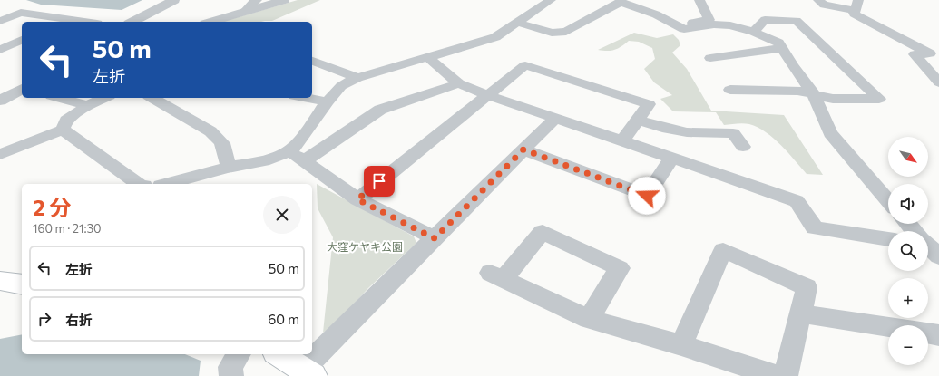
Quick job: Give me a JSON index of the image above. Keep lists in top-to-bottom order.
{
  "parks": ["大窪ケヤキ公園"],
  "north": "bottom right",
  "page": {
    "turn": ["50 m", "左折"],
    "map_buttons": ["+", "−"],
    "heading": ["2 分", "160 m · 21:30"],
    "list": [
      {
        "name": "左折",
        "value": "50 m"
      },
      {
        "name": "右折",
        "value": "60 m"
      }
    ]
  }
}
